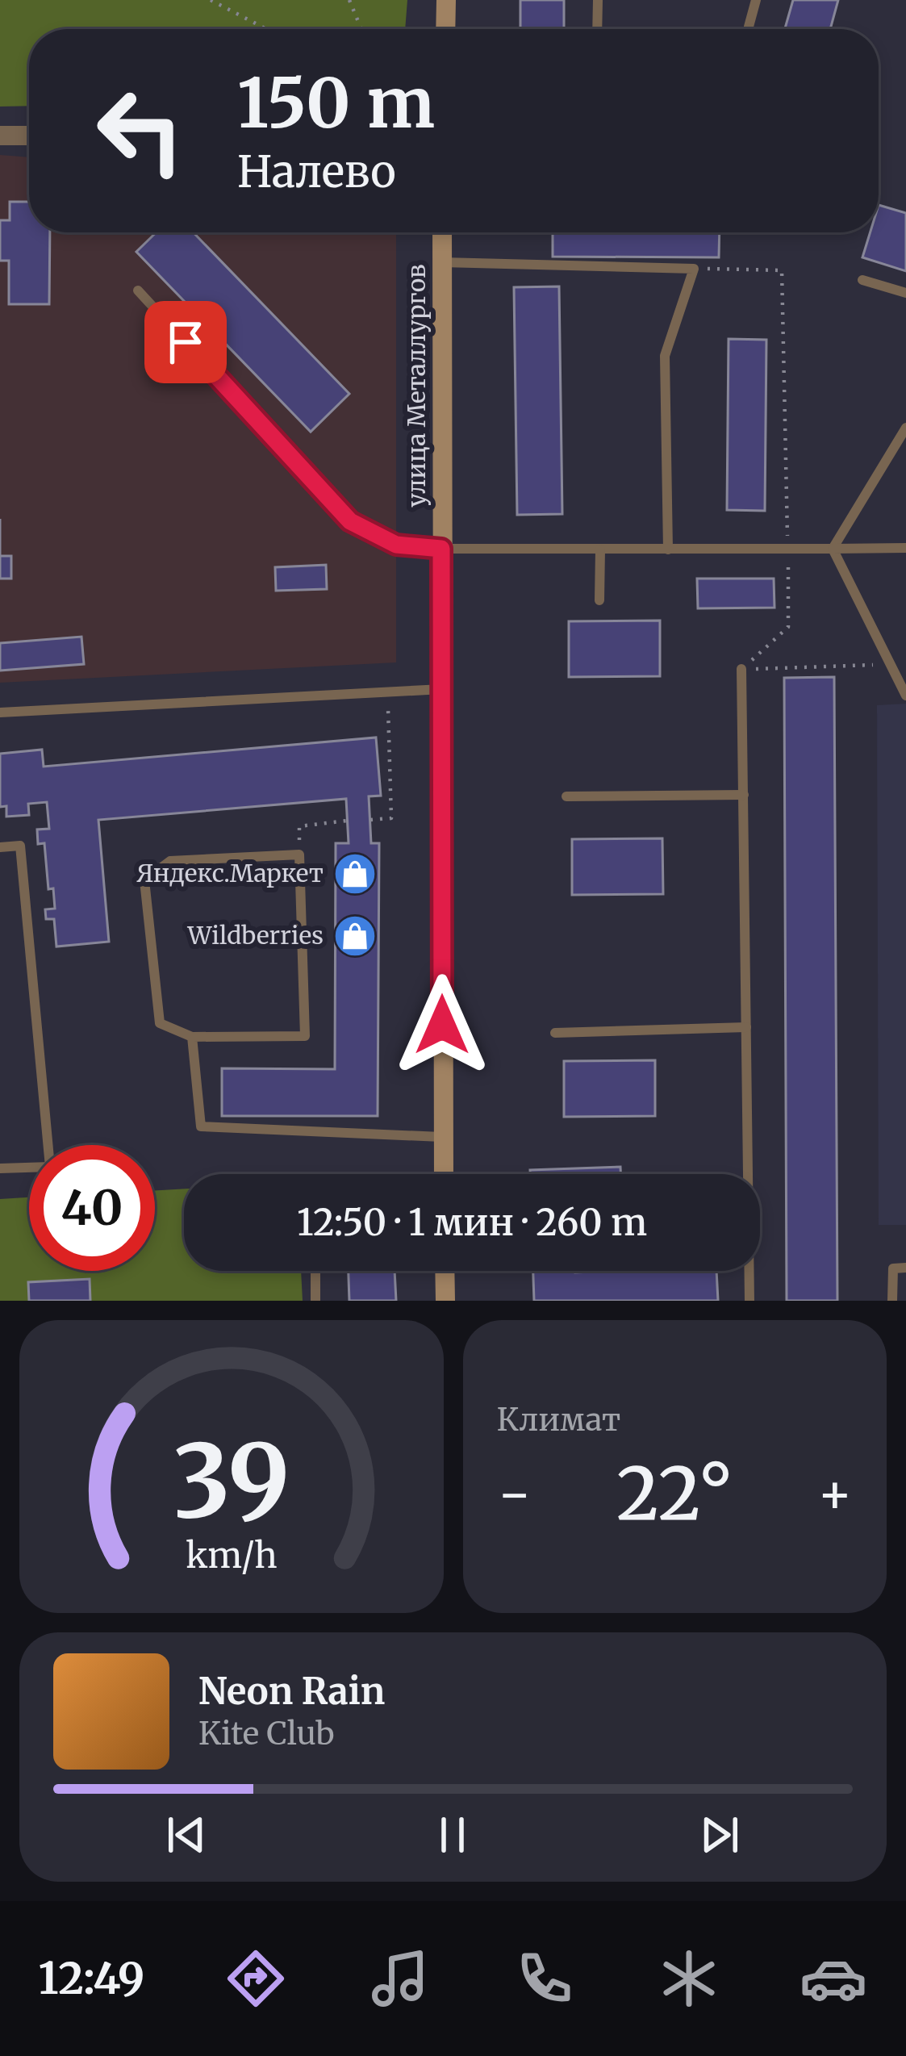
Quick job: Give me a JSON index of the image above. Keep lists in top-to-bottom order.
{
  "streets": {
    "street": ["улица Металлургов"]
  },
  "places": {
    "shop": ["Яндекс.Маркет", "Wildberries"]
  },
  "page": {
    "turn": ["150 m", "Налево"],
    "limit": "40",
    "trip": "12:50 · 1 мин · 260 m",
    "tile": "Климат",
    "heat": ["−", "22°", "+"],
    "song": ["Neon Rain", "Kite Club"],
    "tabs": "12:49",
    "gauge": ["39", "km/h"]
  }
}
